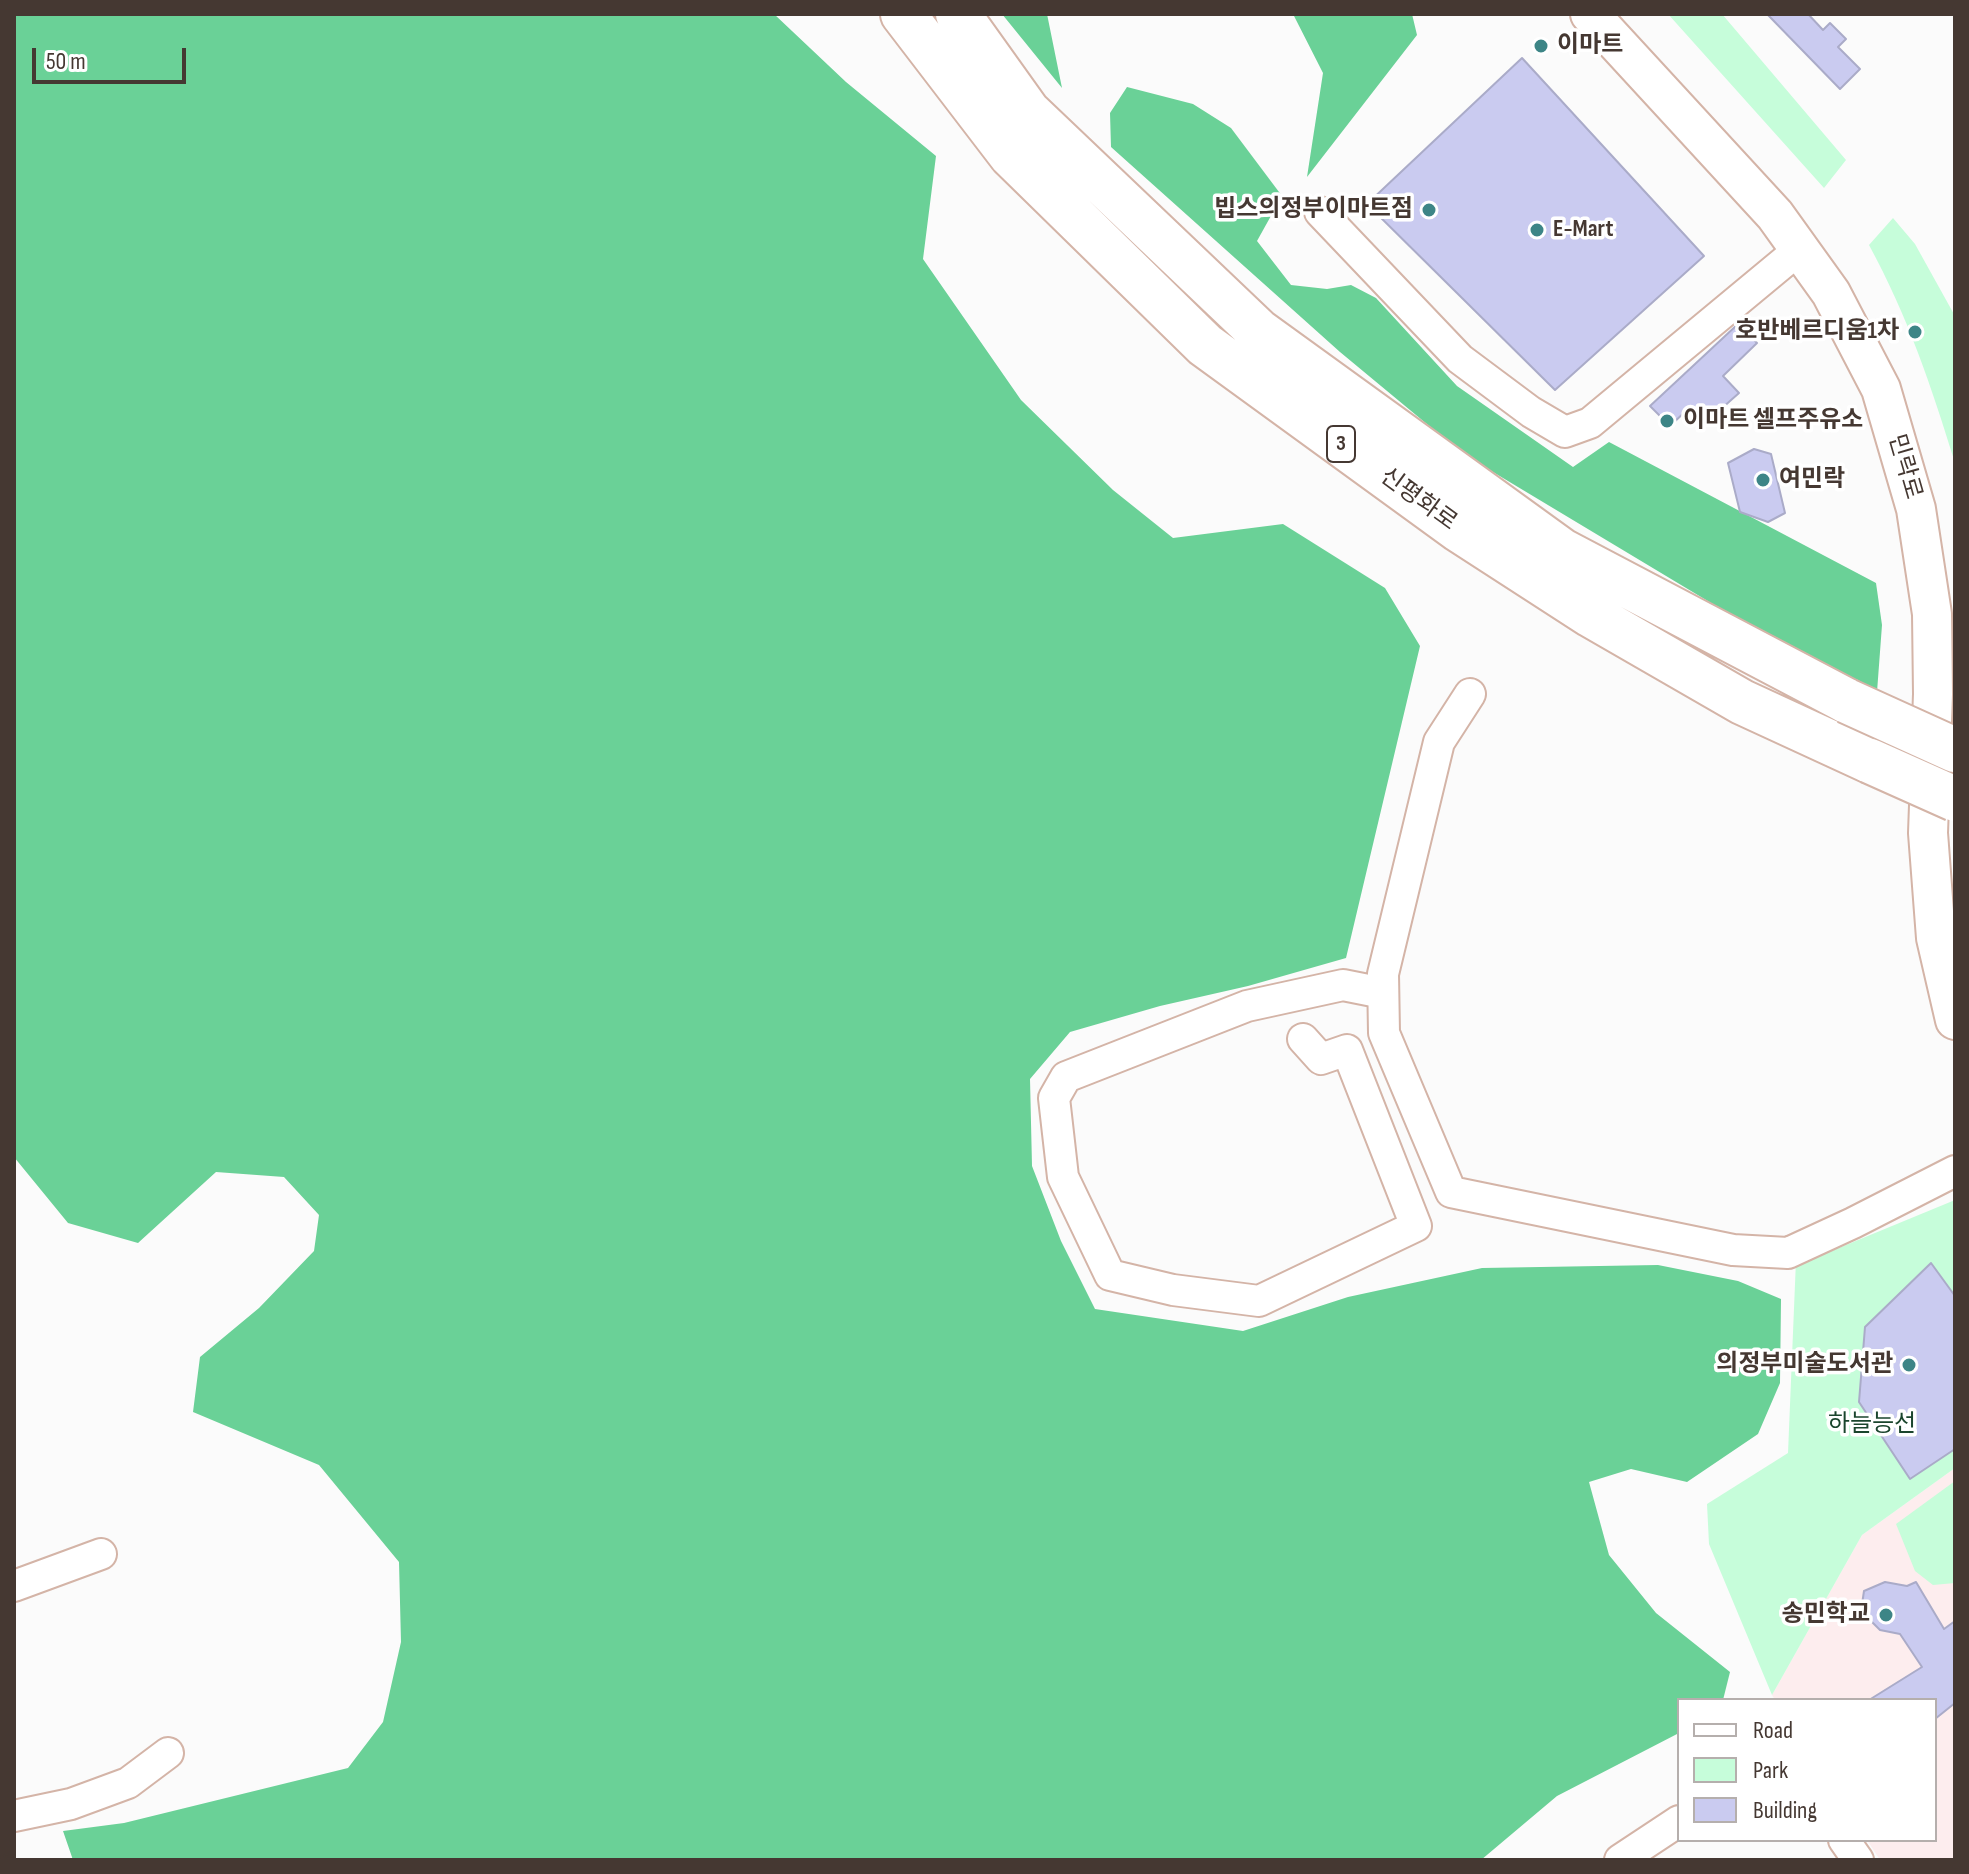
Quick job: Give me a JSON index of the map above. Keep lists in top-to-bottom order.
{
  "streets": {
    "highway": ["3", "신평화로"],
    "main road": ["민락로"]
  },
  "parks": ["하늘능선"],
  "places": [
    "이마트",
    "빕스의정부이마트점",
    "E-Mart",
    "호반베르디움1차",
    "이마트 셀프주유소",
    "여민락",
    "의정부미술도서관",
    "송민학교"
  ],
  "legend": ["Road", "Park", "Building"],
  "scale_bar": "50 m"
}
